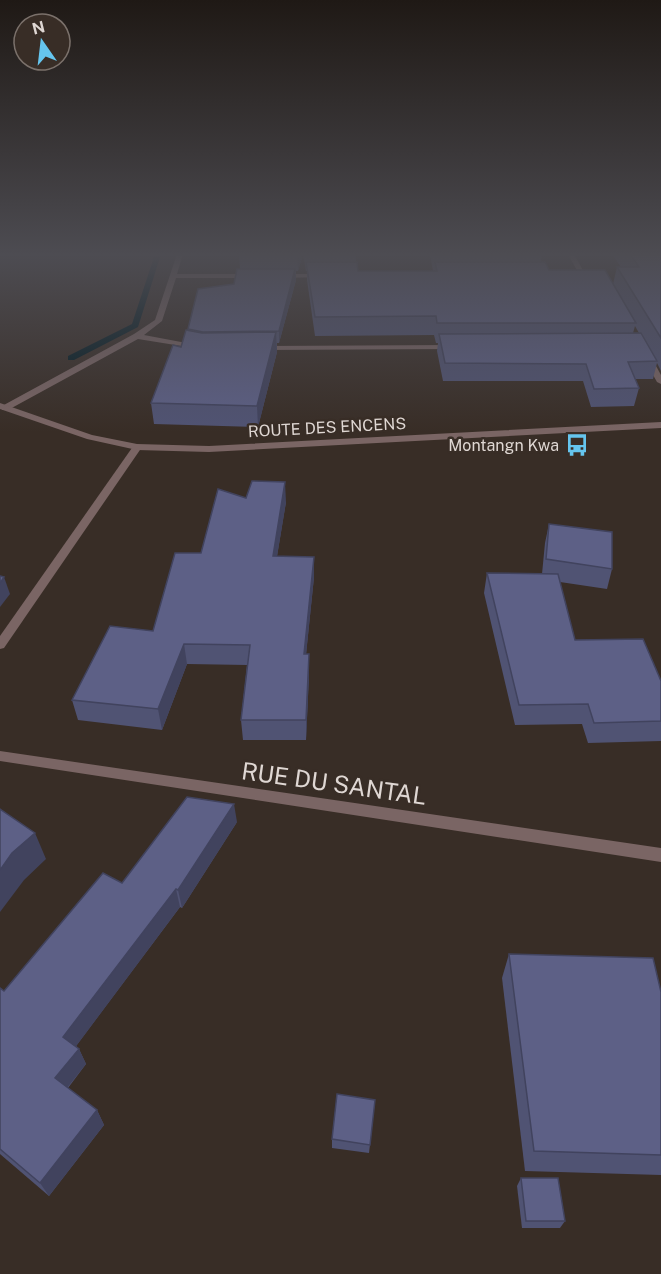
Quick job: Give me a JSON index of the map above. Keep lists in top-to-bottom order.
{
  "streets": {
    "street": ["ROUTE DES ENCENS", "RUE DU SANTAL"]
  },
  "places": {
    "bus stop": ["Montangn Kwa"]
  },
  "north": "top"
}
